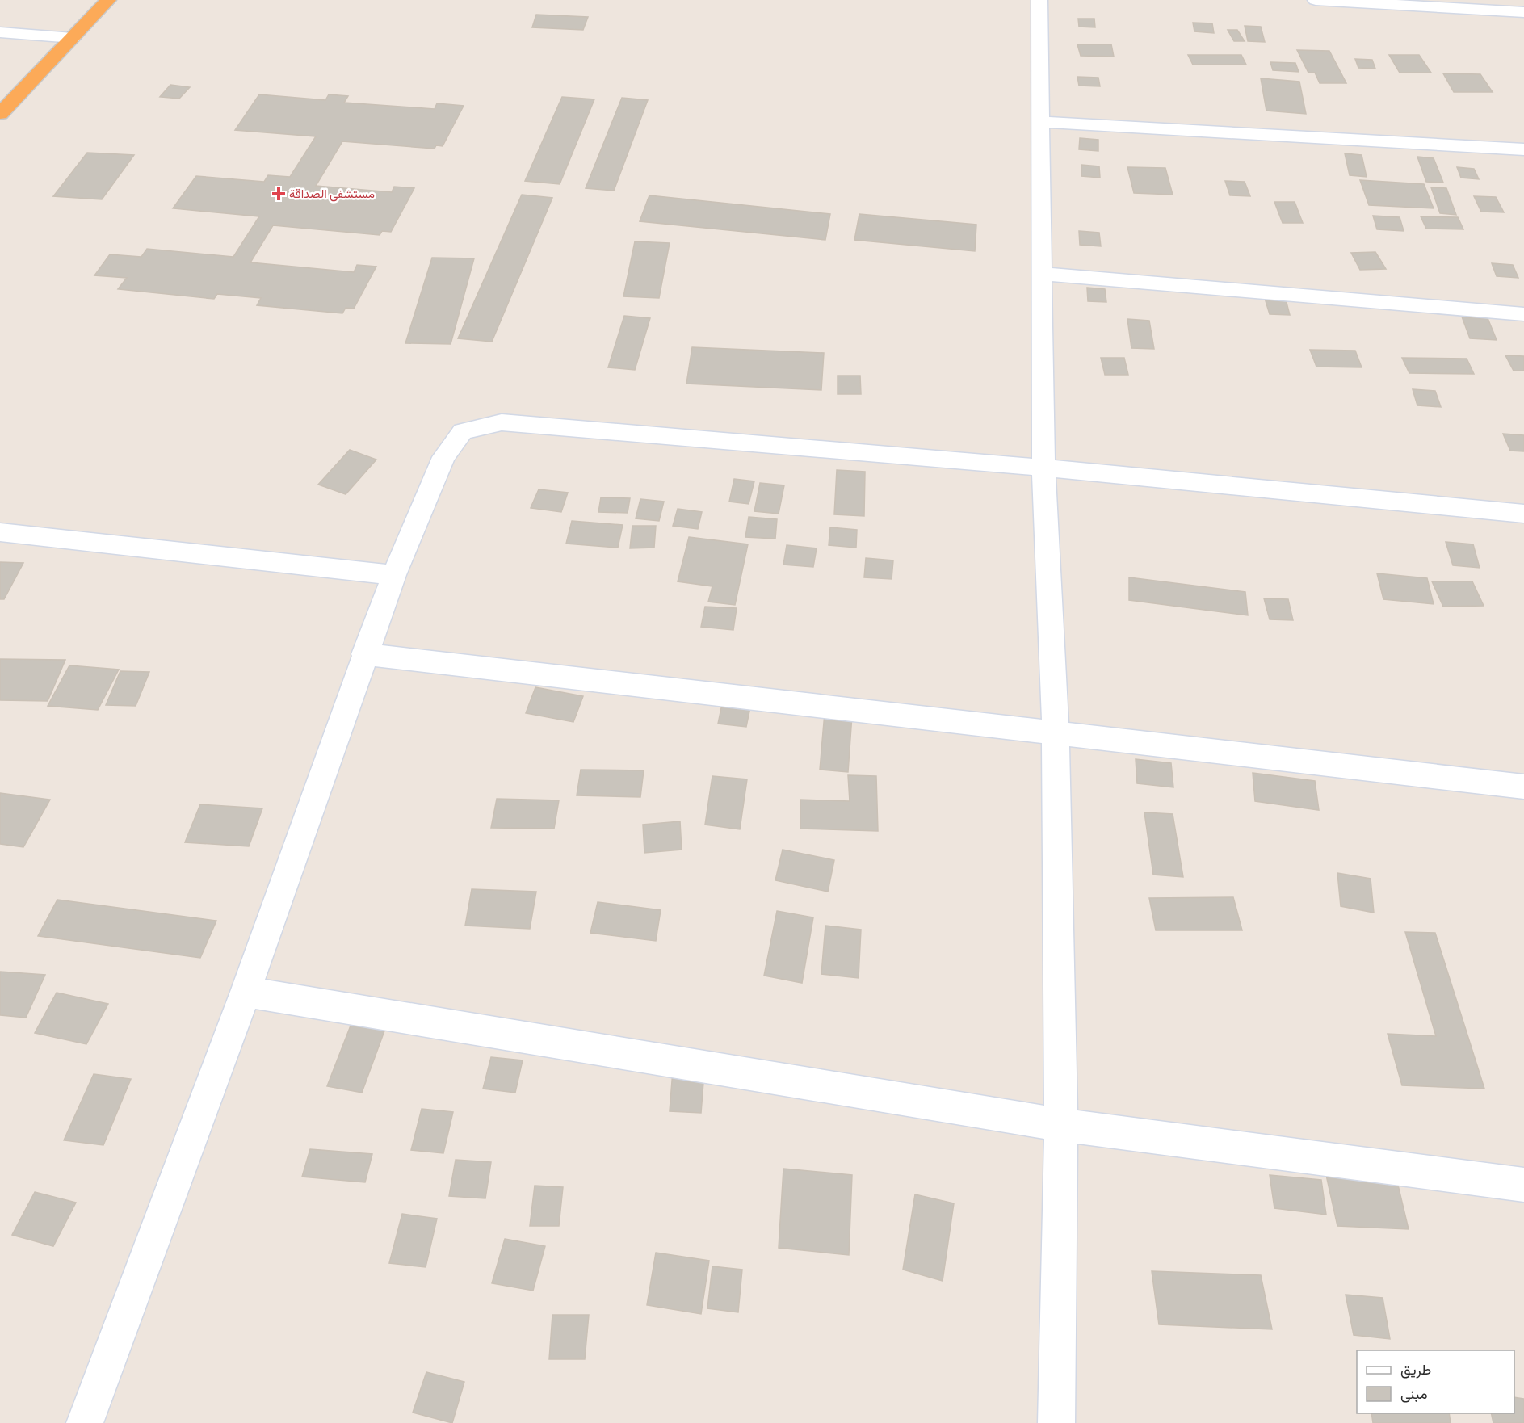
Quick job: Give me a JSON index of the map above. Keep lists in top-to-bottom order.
{
  "places": {
    "health": ["مستشفى الصداقة"]
  },
  "legend": ["طريق", "مبنى"]
}
